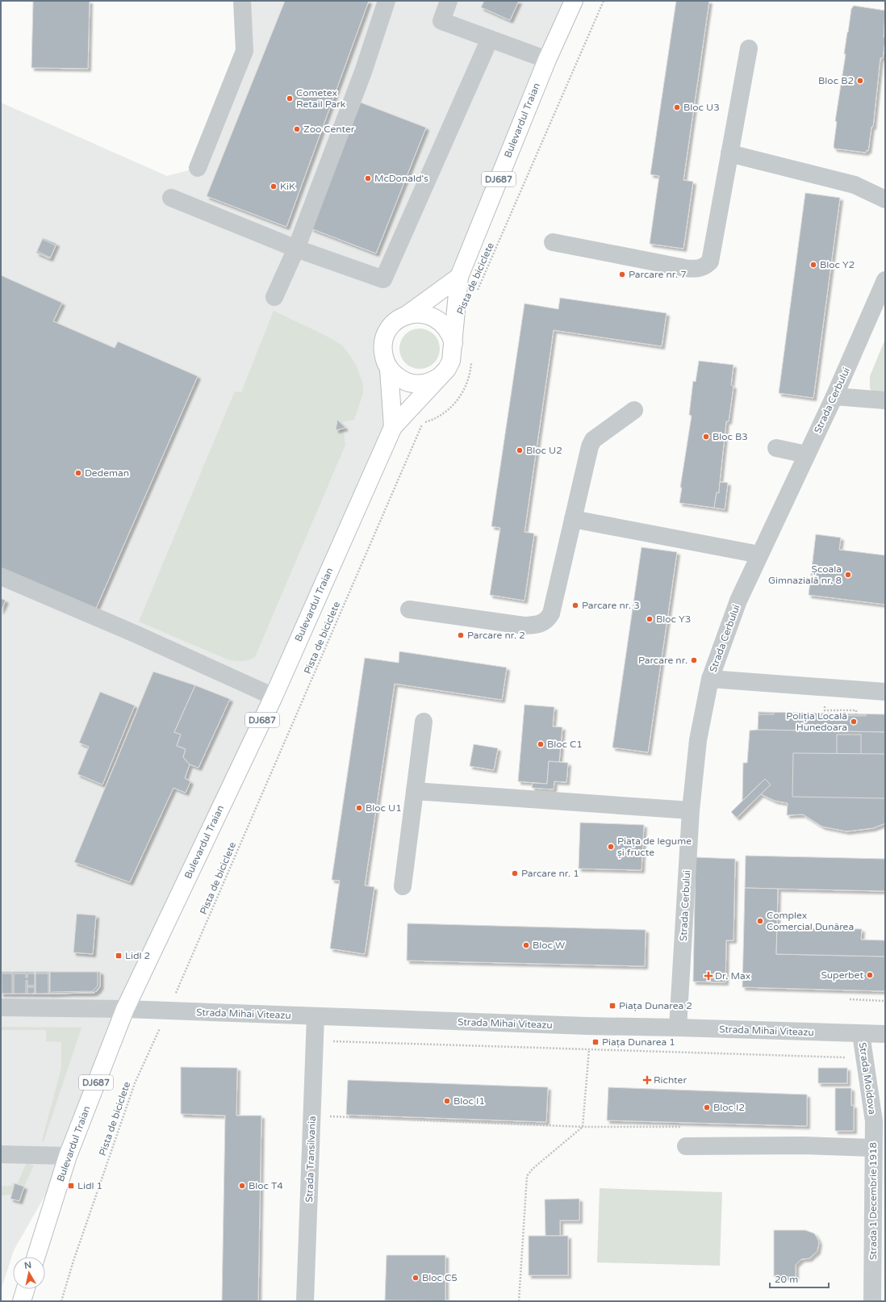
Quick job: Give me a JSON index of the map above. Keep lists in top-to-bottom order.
{
  "streets": {
    "main road": ["Bulevardul Traian", "DJ687"],
    "street": [
      "Strada Cerbului",
      "Strada Mihai Viteazu",
      "Strada Moldova",
      "Strada Transilvania",
      "Strada 1 Decembrie 1918"
    ],
    "path": ["Pista de biciclete"]
  },
  "crossings": [
    ["Bulevardul Traian", "Strada Mihai Viteazu"],
    ["Pista de biciclete", "Strada Mihai Viteazu"],
    ["Strada Cerbului", "Strada Mihai Viteazu"],
    ["Strada Mihai Viteazu", "Strada Moldova"],
    ["Strada Mihai Viteazu", "Strada Transilvania"],
    ["Strada Moldova", "Strada 1 Decembrie 1918"]
  ],
  "places": {
    "other": [
      "Bloc B2",
      "Cometex Retail Park",
      "Bloc U3",
      "Zoo Center",
      "McDonald's",
      "KiK",
      "Bloc Y2",
      "Parcare nr. 7",
      "Bloc B3",
      "Bloc U2",
      "Dedeman",
      "Școala Gimnazială nr. 8",
      "Parcare nr. 3",
      "Bloc Y3",
      "Parcare nr. 2",
      "Parcare nr.",
      "Poliția Locală Hunedoara",
      "Bloc C1",
      "Bloc U1",
      "Piața de legume și fructe",
      "Parcare nr. 1",
      "Complex Comercial Dunărea",
      "Bloc W",
      "Superbet",
      "Bloc I1",
      "Bloc I2",
      "Bloc T4",
      "Bloc C5"
    ],
    "transit": [
      "Lidl 2",
      "Piața Dunarea 2",
      "Piața Dunarea 1",
      "Lidl 1"
    ],
    "health": ["Dr. Max", "Richter"]
  },
  "scale_bar": "20 m",
  "north": "top"
}
